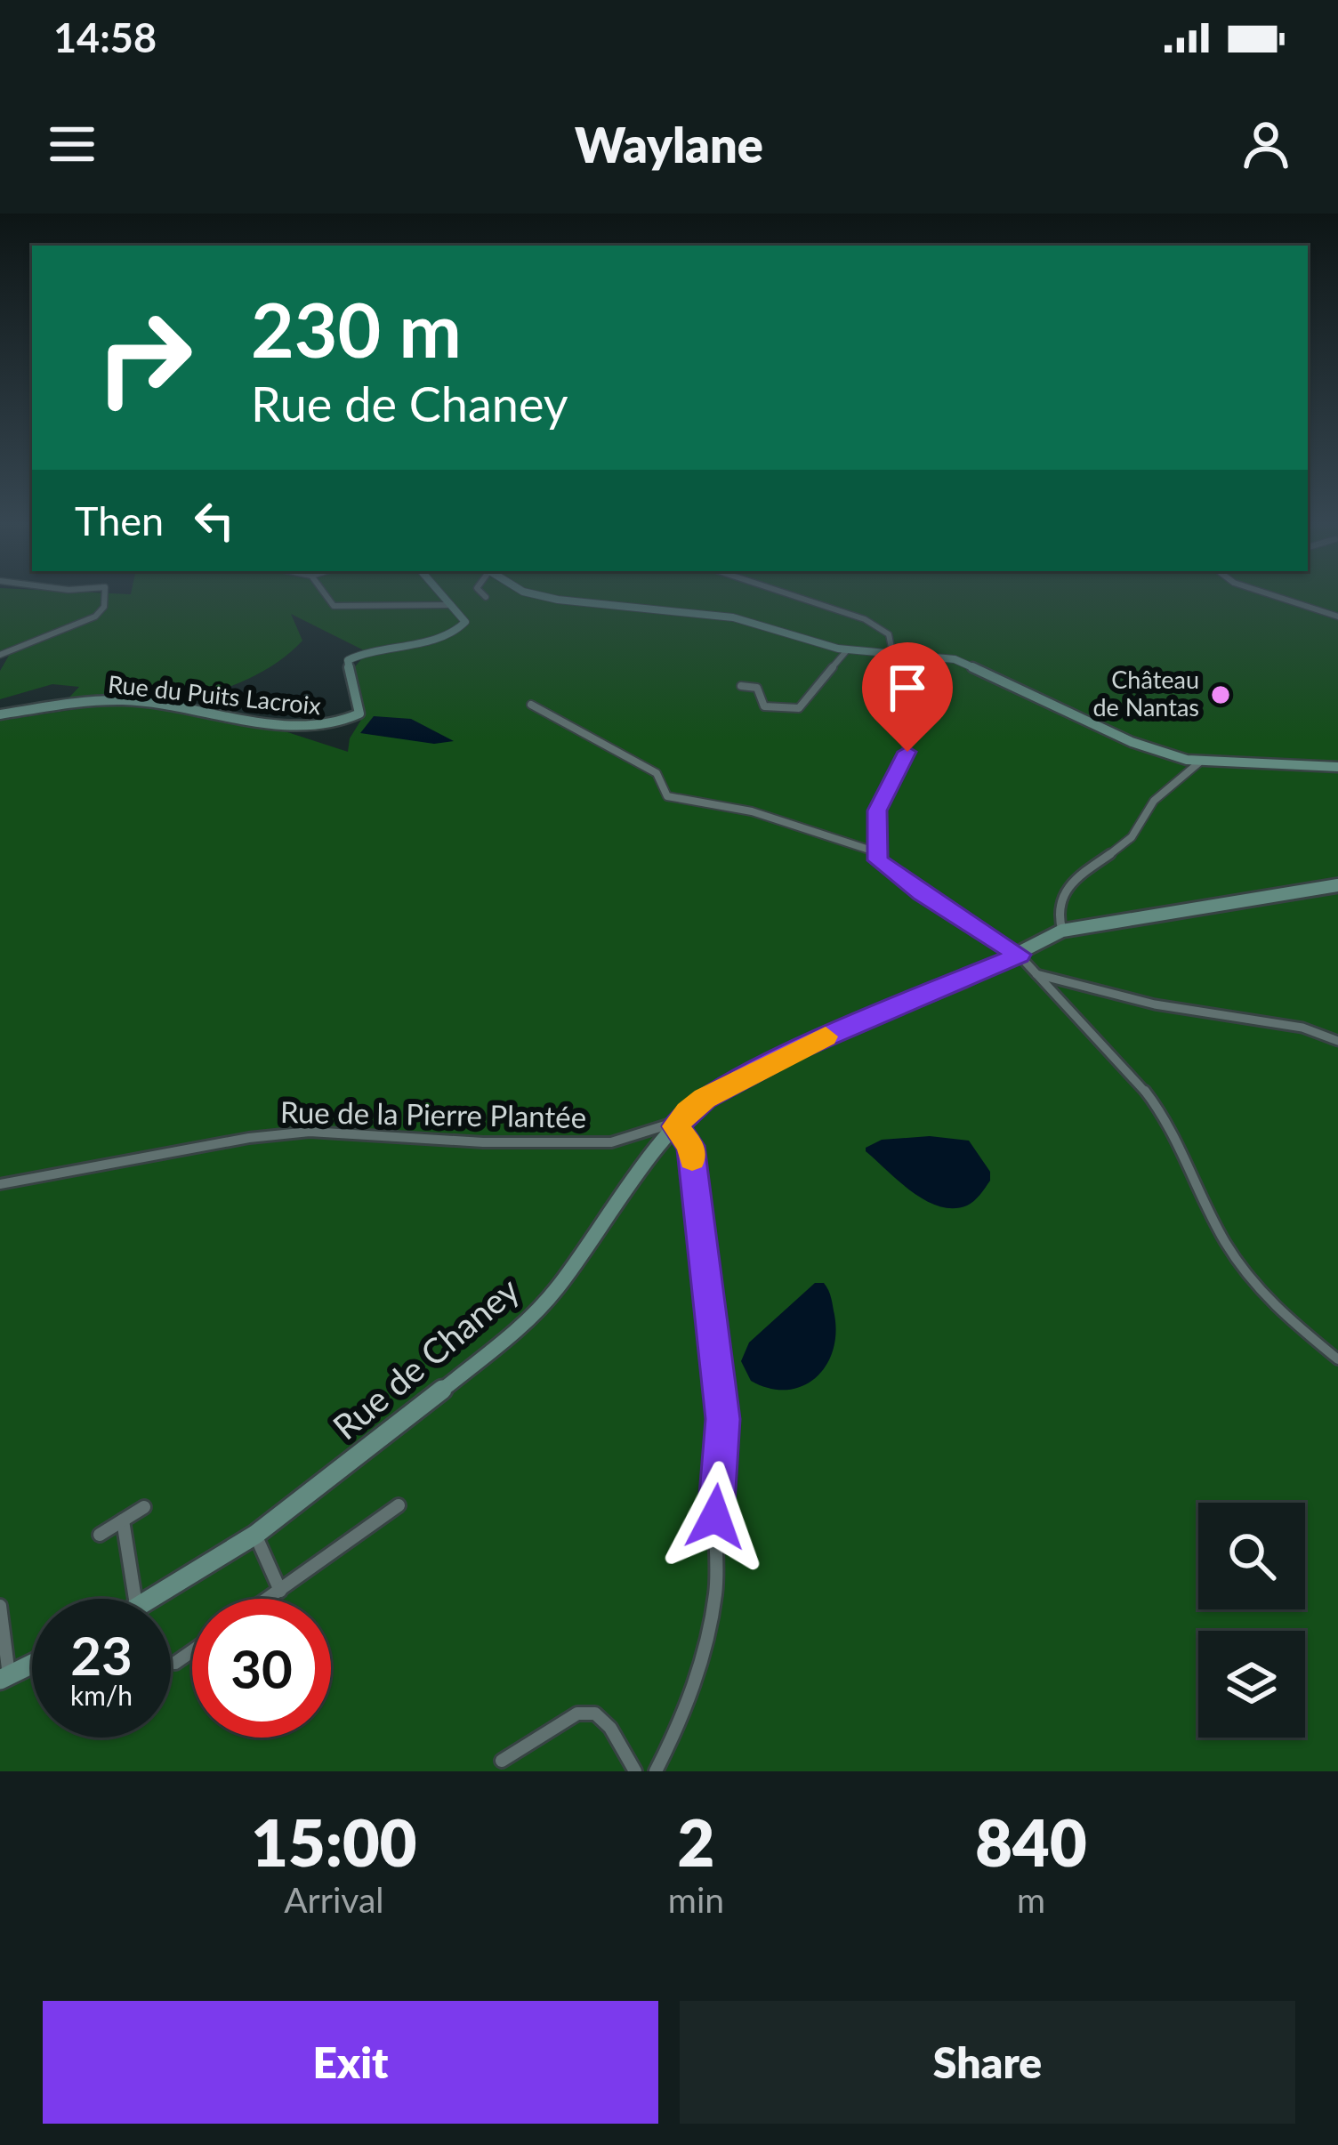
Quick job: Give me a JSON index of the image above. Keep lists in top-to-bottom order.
{
  "streets": {
    "street": ["Rue du Puits Lacroix", "Rue de la Pierre Plantée", "Rue de Chaney"]
  },
  "crossings": [
    ["Rue de la Pierre Plantée", "Rue de Chaney"]
  ],
  "places": ["Château de Nantas"],
  "page": {
    "status": "14:58",
    "header": "Waylane",
    "turn": ["230 m", "Rue de Chaney"],
    "then": "Then",
    "speed": "23 km/h",
    "limit": "30",
    "eta": [
      "15:00",
      "Arrival",
      "2",
      "min",
      "840",
      "m"
    ],
    "buttons": ["Exit", "Share"]
  }
}
